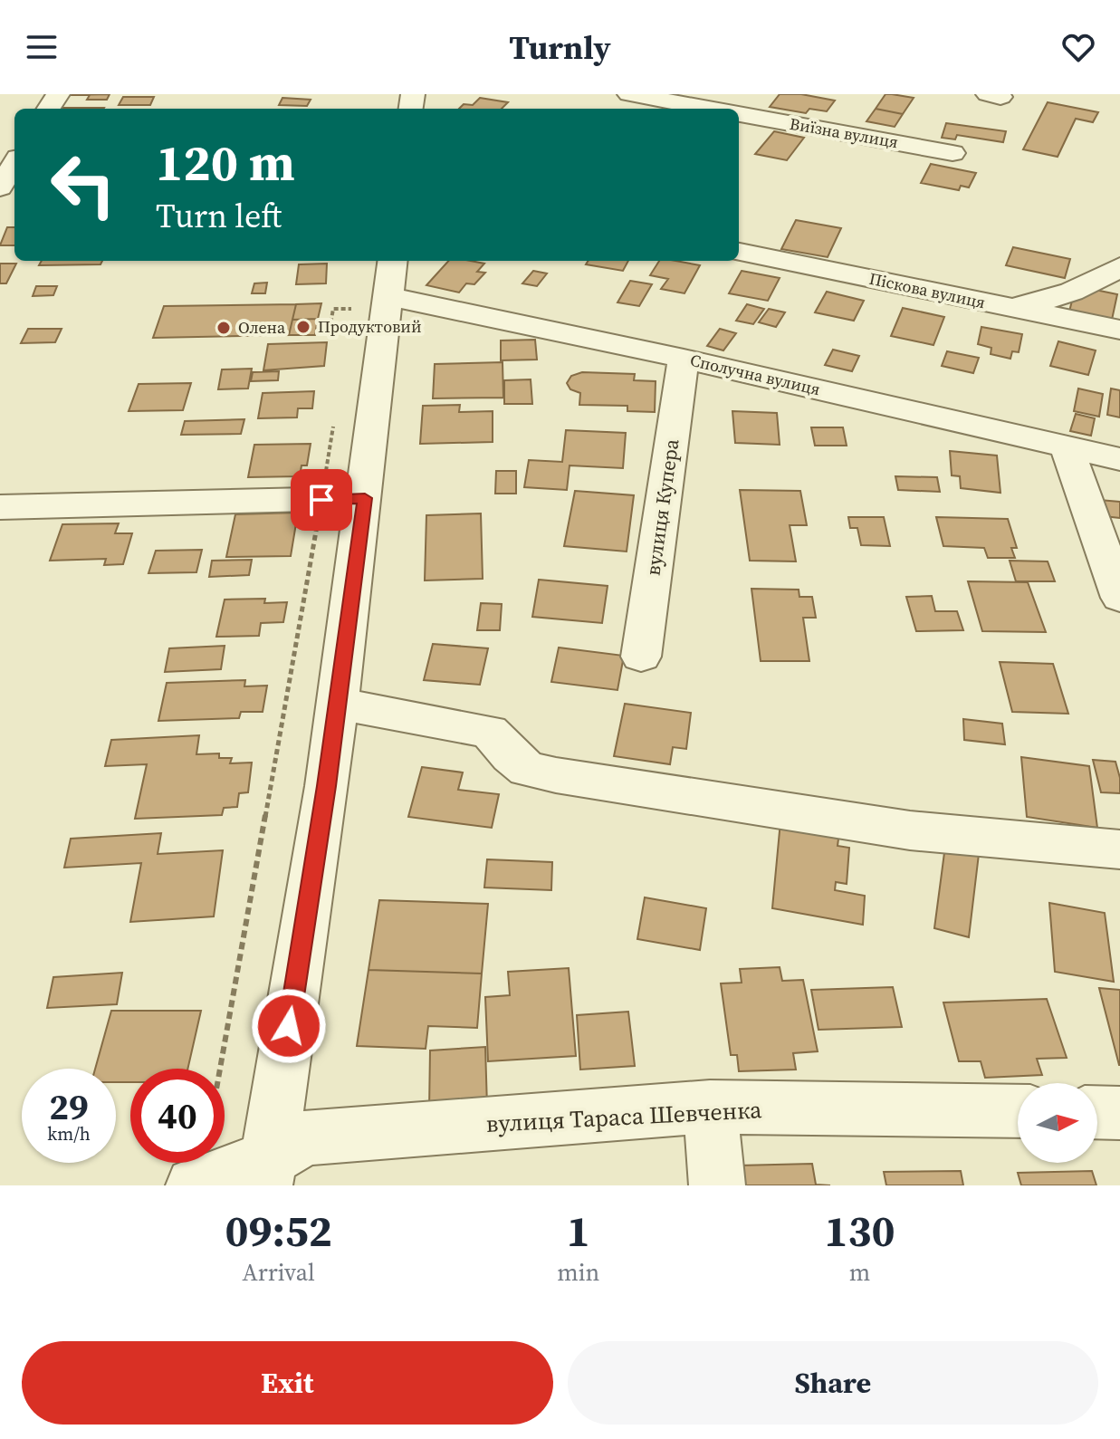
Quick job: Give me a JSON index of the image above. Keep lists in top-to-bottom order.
{
  "streets": {
    "street": [
      "Виїзна вулиця",
      "Піскова вулиця",
      "Сполучна вулиця",
      "вулиця Купера",
      "вулиця Тараса Шевченка"
    ]
  },
  "crossings": [
    ["Сполучна вулиця", "вулиця Купера"]
  ],
  "places": ["Продуктовий", "Олена"],
  "north": "right",
  "page": {
    "header": "Turnly",
    "turn": ["120 m", "Turn left"],
    "speed": "29 km/h",
    "limit": "40",
    "eta": [
      "09:52",
      "Arrival",
      "1",
      "min",
      "130",
      "m"
    ],
    "buttons": ["Exit", "Share"]
  }
}
